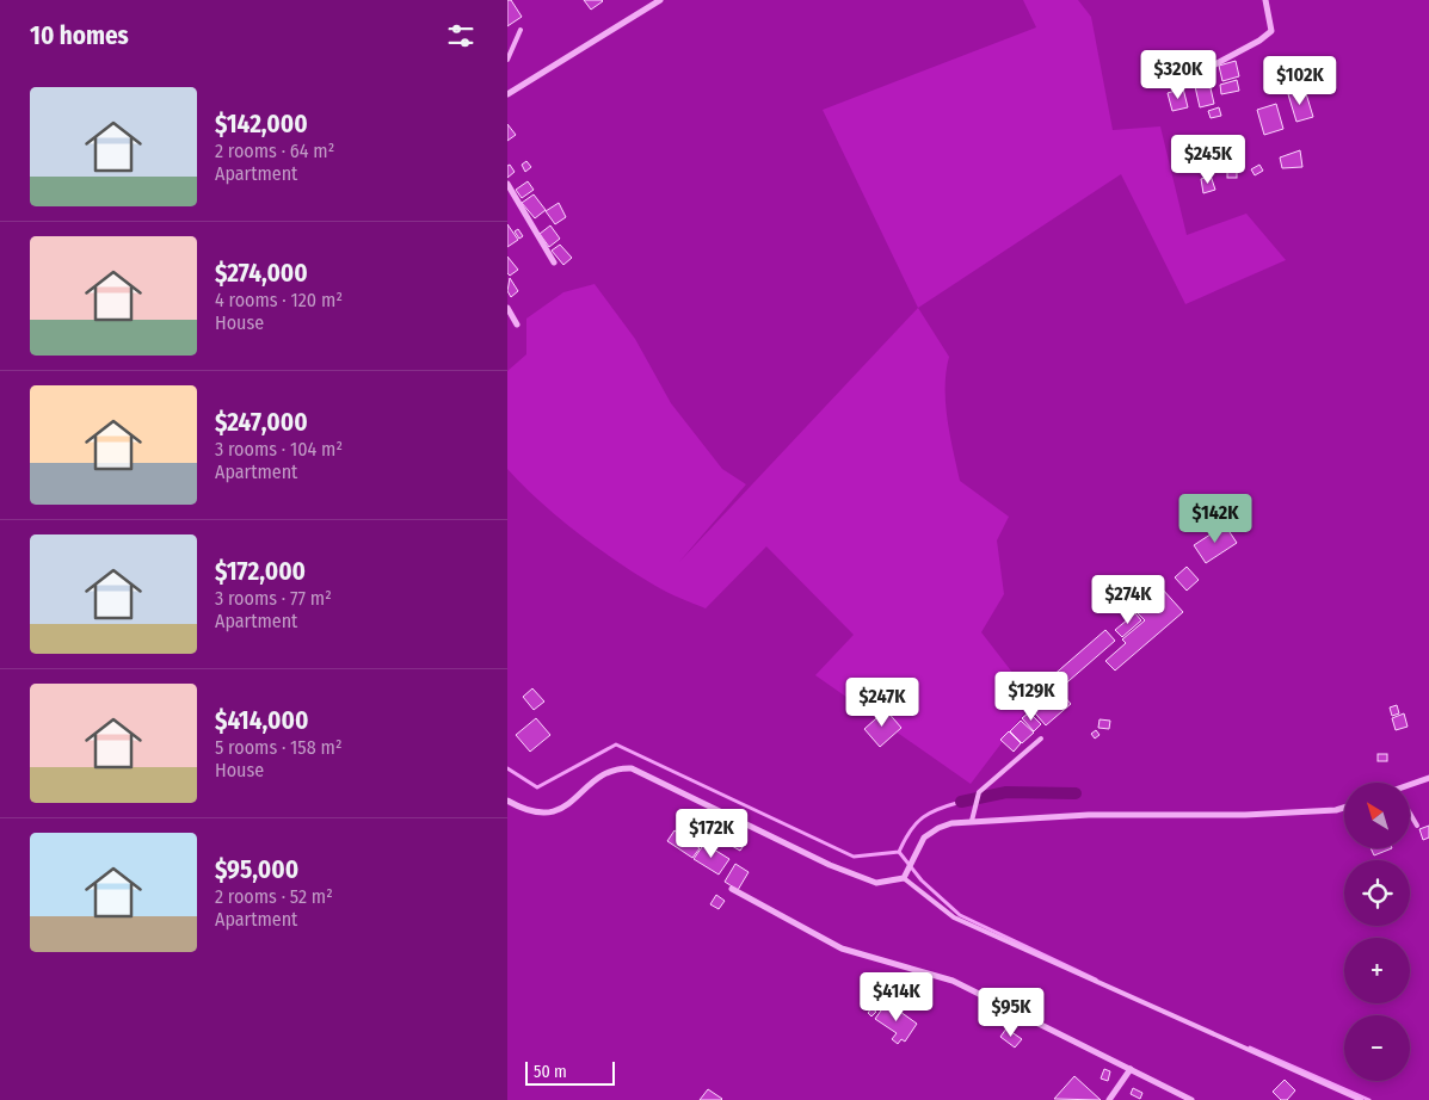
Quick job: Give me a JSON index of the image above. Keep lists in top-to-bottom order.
{
  "scale_bar": "50 m",
  "north": "top left",
  "page": {
    "heading": "10 homes",
    "price": [
      "$320K",
      "$102K",
      "$245K",
      "$142K",
      "$274K",
      "$129K",
      "$247K",
      "$172K",
      "$414K",
      "$95K"
    ],
    "list": [
      {
        "name": "$142,000",
        "note": "2 rooms · 64 m² · Apartment"
      },
      {
        "name": "$274,000",
        "note": "4 rooms · 120 m² · House"
      },
      {
        "name": "$247,000",
        "note": "3 rooms · 104 m² · Apartment"
      },
      {
        "name": "$172,000",
        "note": "3 rooms · 77 m² · Apartment"
      },
      {
        "name": "$414,000",
        "note": "5 rooms · 158 m² · House"
      },
      {
        "name": "$95,000",
        "note": "2 rooms · 52 m² · Apartment"
      }
    ],
    "map_buttons": ["+", "−"],
    "scale": "50 m"
  }
}
